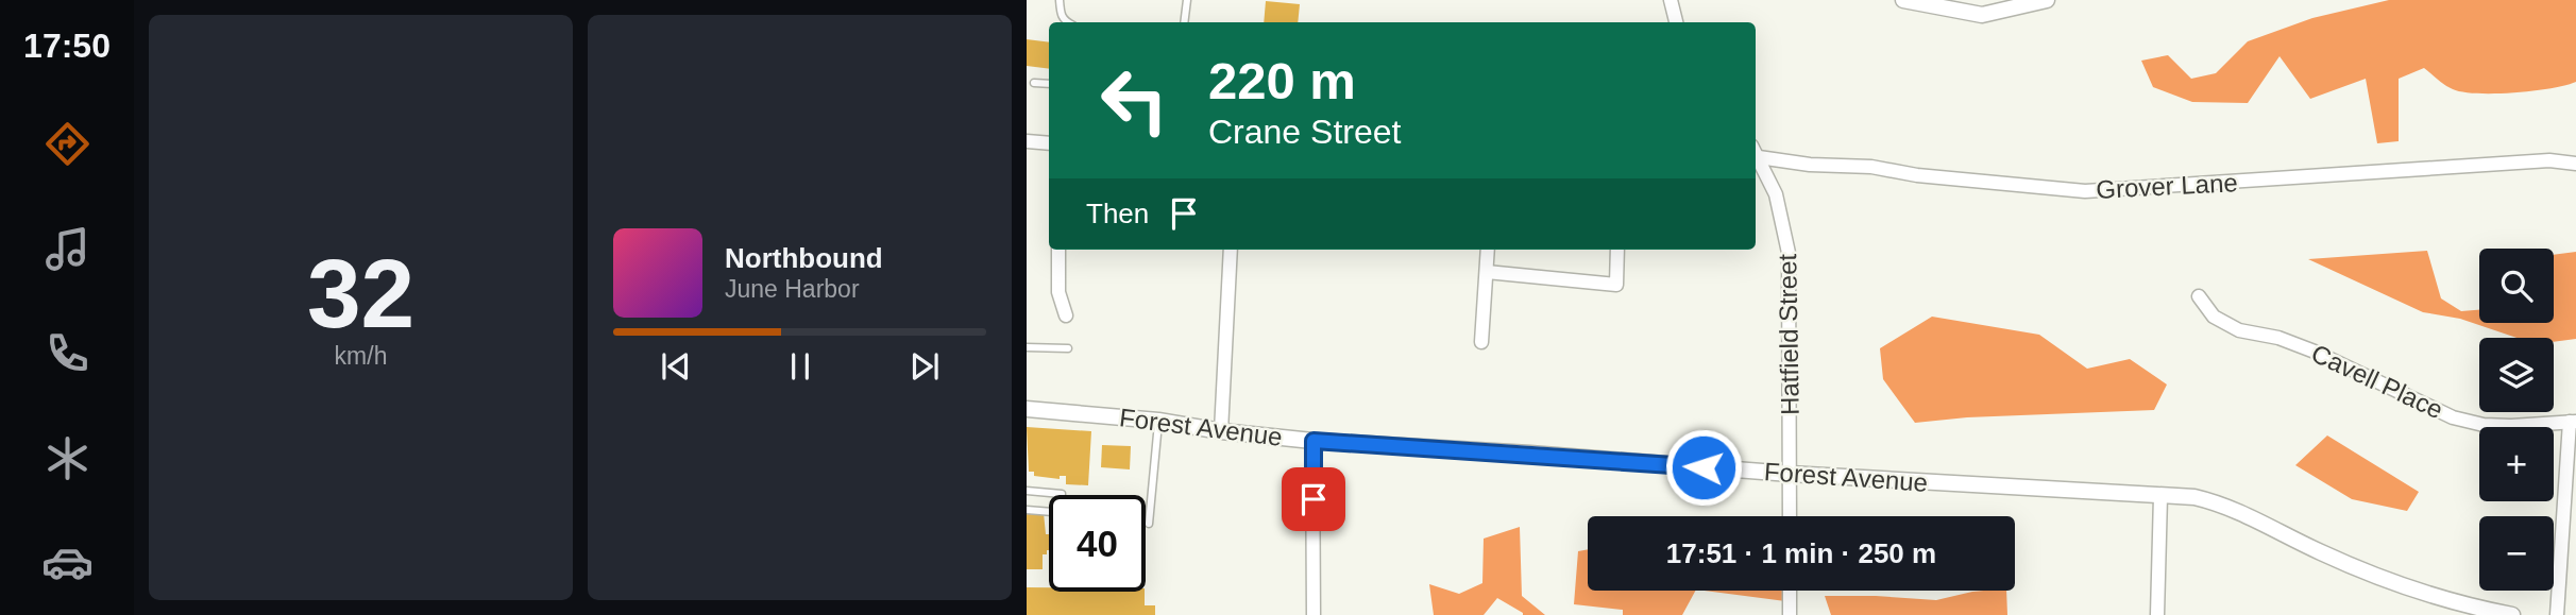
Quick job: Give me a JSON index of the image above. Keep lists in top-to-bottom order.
{
  "streets": {
    "street": [
      "Grover Lane",
      "Hatfield Street",
      "Cavell Place",
      "Forest Avenue"
    ]
  },
  "crossings": [
    ["Hatfield Street", "Forest Avenue"]
  ],
  "page": {
    "tabs": "17:50",
    "tile": ["32", "km/h"],
    "turn": ["220 m", "Crane Street"],
    "then": "Then",
    "song": ["Northbound", "June Harbor"],
    "map_buttons": ["+", "−"],
    "limit": "40",
    "trip": "17:51 · 1 min · 250 m"
  }
}
